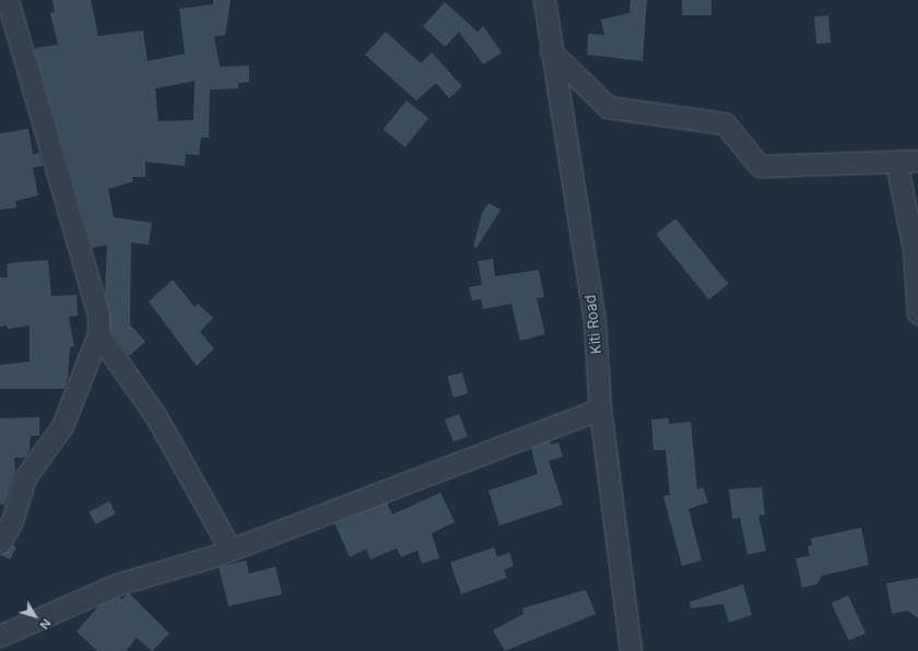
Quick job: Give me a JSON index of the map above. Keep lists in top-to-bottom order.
{
  "streets": {
    "street": ["Kiti Road"]
  },
  "north": "bottom right"
}
